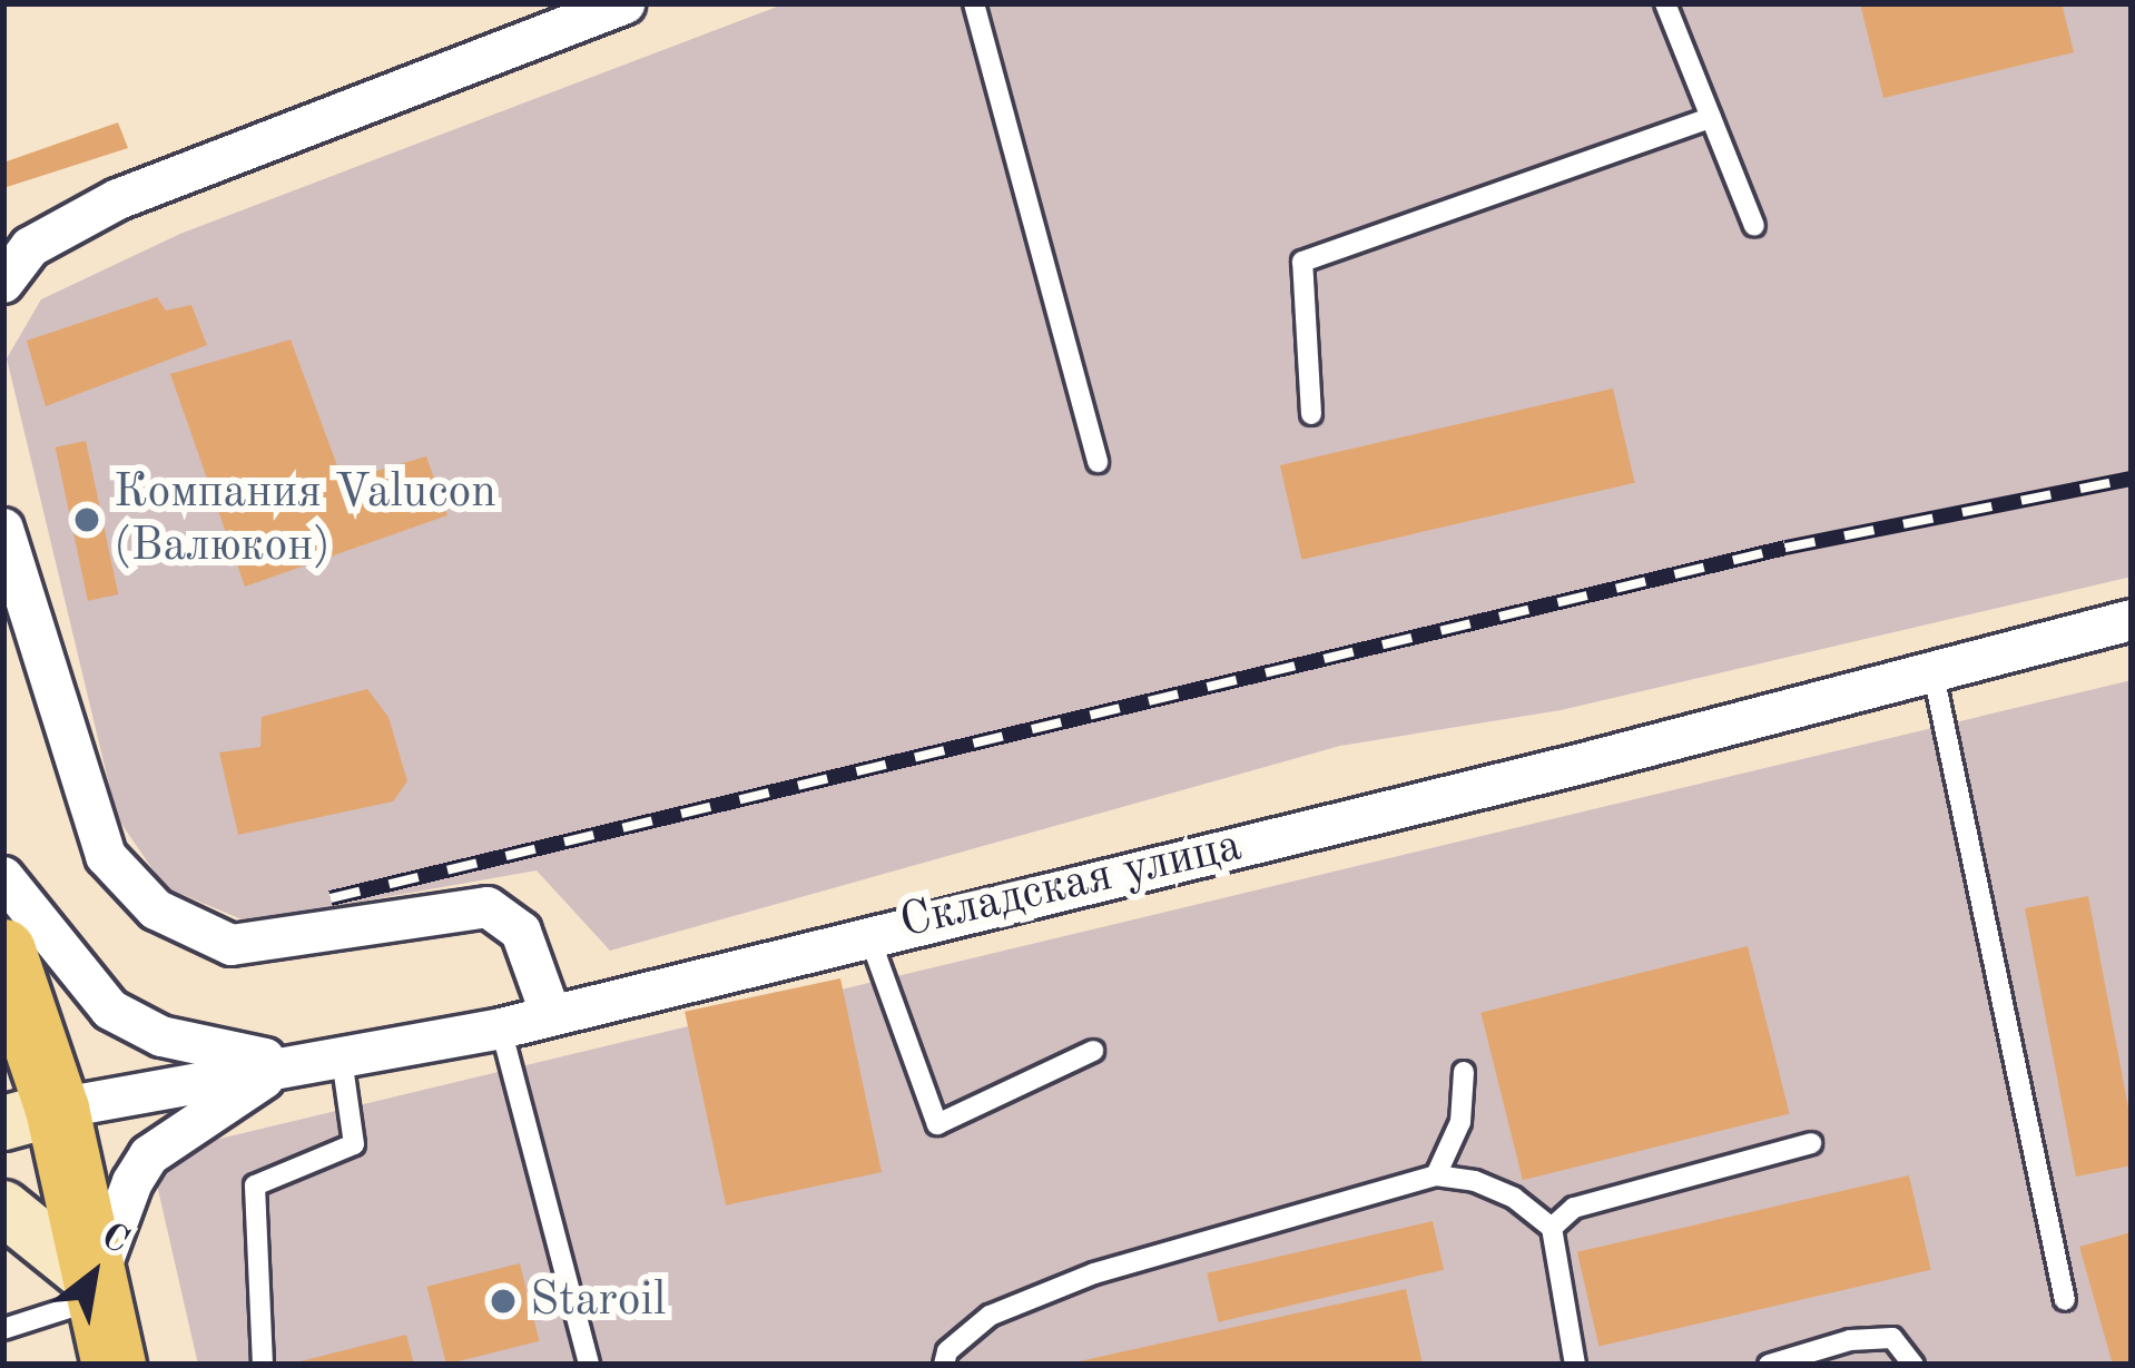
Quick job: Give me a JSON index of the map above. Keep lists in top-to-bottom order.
{
  "streets": {
    "street": ["Складская улица"]
  },
  "places": ["Компания Valucon (Валюкон)", "Staroil"],
  "north": "top right"
}
